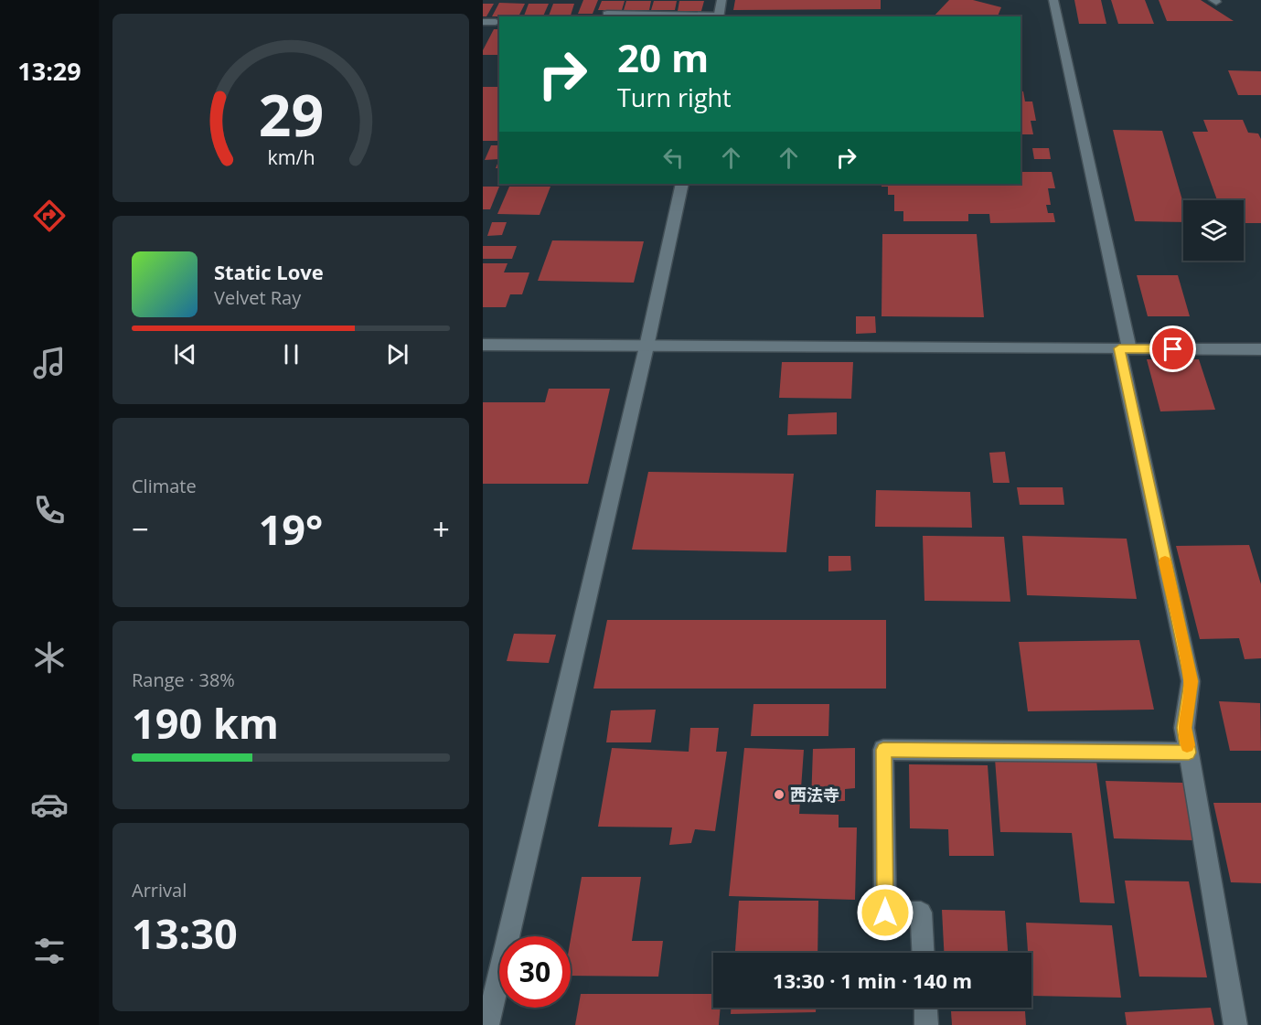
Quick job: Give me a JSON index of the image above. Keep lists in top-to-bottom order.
{
  "places": ["西法寺"],
  "page": {
    "tabs": "13:29",
    "turn": ["20 m", "Turn right"],
    "song": ["Static Love", "Velvet Ray"],
    "tile": [
      "Climate",
      ["Range · 38%", "190 km"],
      ["Arrival", "13:30"]
    ],
    "heat": ["−", "19°", "+"],
    "limit": "30",
    "trip": "13:30 · 1 min · 140 m",
    "gauge": ["29", "km/h"]
  }
}
